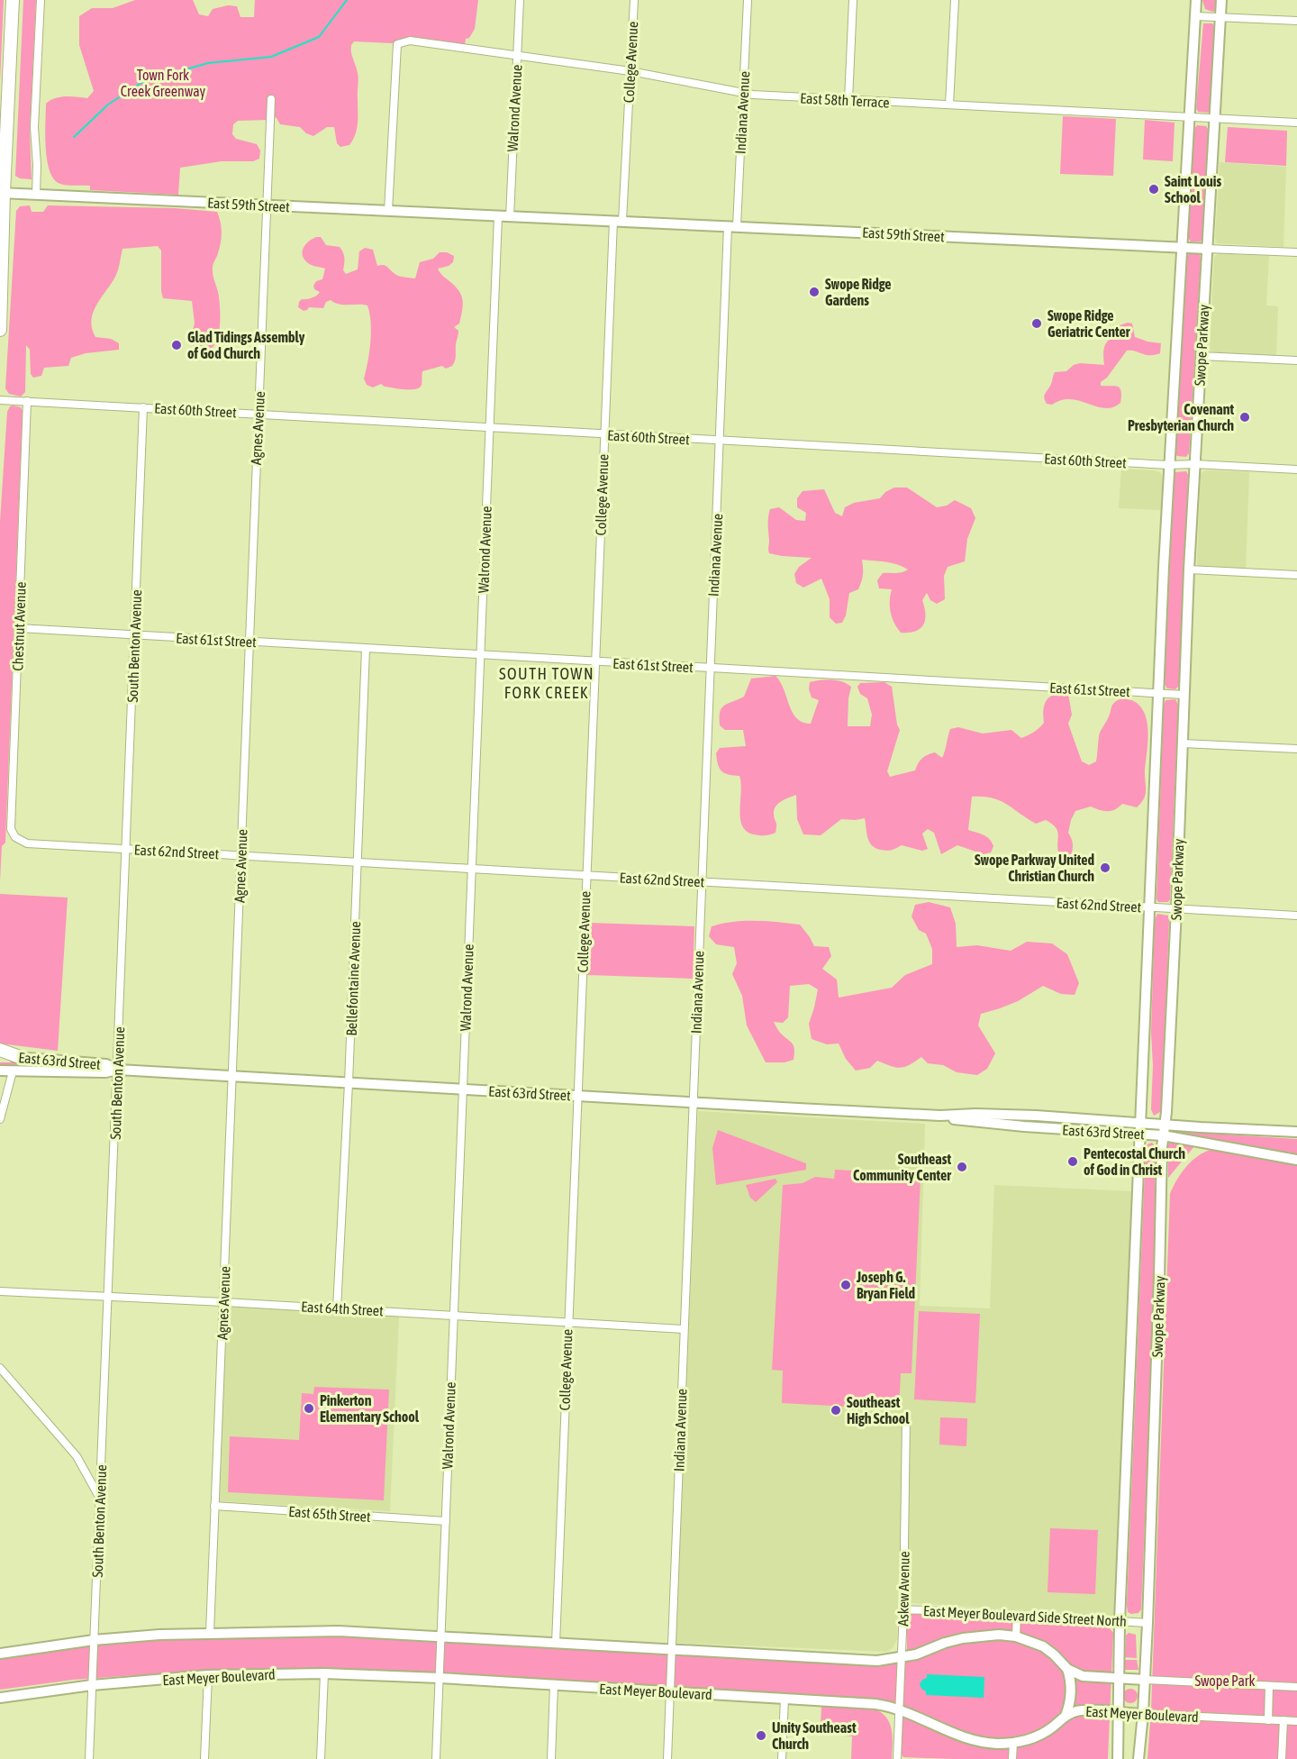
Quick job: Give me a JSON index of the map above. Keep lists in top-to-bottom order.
{
  "streets": {
    "main road": [
      "East 59th Street",
      "Swope Parkway",
      "East 63rd Street",
      "East Meyer Boulevard"
    ],
    "street": [
      "College Avenue",
      "East 58th Terrace",
      "Walrond Avenue",
      "Indiana Avenue",
      "East 60th Street",
      "Agnes Avenue",
      "Chestnut Avenue",
      "East 61st Street",
      "South Benton Avenue",
      "East 62nd Street",
      "Bellefontaine Avenue",
      "East 64th Street",
      "East 65th Street",
      "Askew Avenue",
      "East Meyer Boulevard Side Street North"
    ]
  },
  "crossings": [
    ["College Avenue", "East 58th Terrace"],
    ["College Avenue", "East 59th Street"],
    ["College Avenue", "East 60th Street"],
    ["College Avenue", "East 61st Street"],
    ["College Avenue", "East 62nd Street"],
    ["College Avenue", "East 63rd Street"],
    ["College Avenue", "East 64th Street"],
    ["East 58th Terrace", "Walrond Avenue"],
    ["East 58th Terrace", "Indiana Avenue"],
    ["East 58th Terrace", "East 59th Street"],
    ["East 58th Terrace", "Swope Parkway"],
    ["Walrond Avenue", "East 59th Street"],
    ["Walrond Avenue", "East 60th Street"],
    ["Walrond Avenue", "East 61st Street"],
    ["Walrond Avenue", "East 62nd Street"],
    ["Walrond Avenue", "East 63rd Street"],
    ["Walrond Avenue", "East 64th Street"],
    ["Walrond Avenue", "East 65th Street"],
    ["Walrond Avenue", "East Meyer Boulevard"],
    ["Indiana Avenue", "East 59th Street"],
    ["Indiana Avenue", "East 60th Street"],
    ["Indiana Avenue", "East 61st Street"],
    ["Indiana Avenue", "East 62nd Street"],
    ["Indiana Avenue", "East 63rd Street"],
    ["Indiana Avenue", "East 64th Street"],
    ["Indiana Avenue", "East Meyer Boulevard"],
    ["East 59th Street", "Swope Parkway"],
    ["East 59th Street", "Agnes Avenue"],
    ["Swope Parkway", "East 60th Street"],
    ["Swope Parkway", "East 61st Street"],
    ["Swope Parkway", "East 62nd Street"],
    ["Swope Parkway", "East 63rd Street"],
    ["Swope Parkway", "East Meyer Boulevard Side Street North"],
    ["Swope Parkway", "East Meyer Boulevard"],
    ["East 60th Street", "Agnes Avenue"],
    ["East 60th Street", "Chestnut Avenue"],
    ["East 60th Street", "South Benton Avenue"],
    ["Agnes Avenue", "East 61st Street"],
    ["Agnes Avenue", "East 62nd Street"],
    ["Agnes Avenue", "East 63rd Street"],
    ["Agnes Avenue", "East 64th Street"],
    ["Agnes Avenue", "East 65th Street"],
    ["Chestnut Avenue", "East 61st Street"],
    ["Chestnut Avenue", "East 62nd Street"],
    ["East 61st Street", "South Benton Avenue"],
    ["East 61st Street", "Bellefontaine Avenue"],
    ["South Benton Avenue", "East 62nd Street"],
    ["South Benton Avenue", "East 63rd Street"],
    ["South Benton Avenue", "East 64th Street"],
    ["South Benton Avenue", "East Meyer Boulevard"],
    ["East 62nd Street", "Bellefontaine Avenue"],
    ["Bellefontaine Avenue", "East 63rd Street"],
    ["Bellefontaine Avenue", "East 64th Street"],
    ["Askew Avenue", "East Meyer Boulevard Side Street North"],
    ["Askew Avenue", "East Meyer Boulevard"]
  ],
  "districts": ["SOUTH TOWN FORK CREEK"],
  "parks": ["Town Fork Creek Greenway", "Swope Park"],
  "places": [
    "Saint Louis School",
    "Swope Ridge Gardens",
    "Swope Ridge Geriatric Center",
    "Glad Tidings Assembly of God Church",
    "Covenant Presbyterian Church",
    "Swope Parkway United Christian Church",
    "Pentecostal Church of God in Christ",
    "Southeast Community Center",
    "Joseph G. Bryan Field",
    "Pinkerton Elementary School",
    "Southeast High School",
    "Unity Southeast Church"
  ]
}
